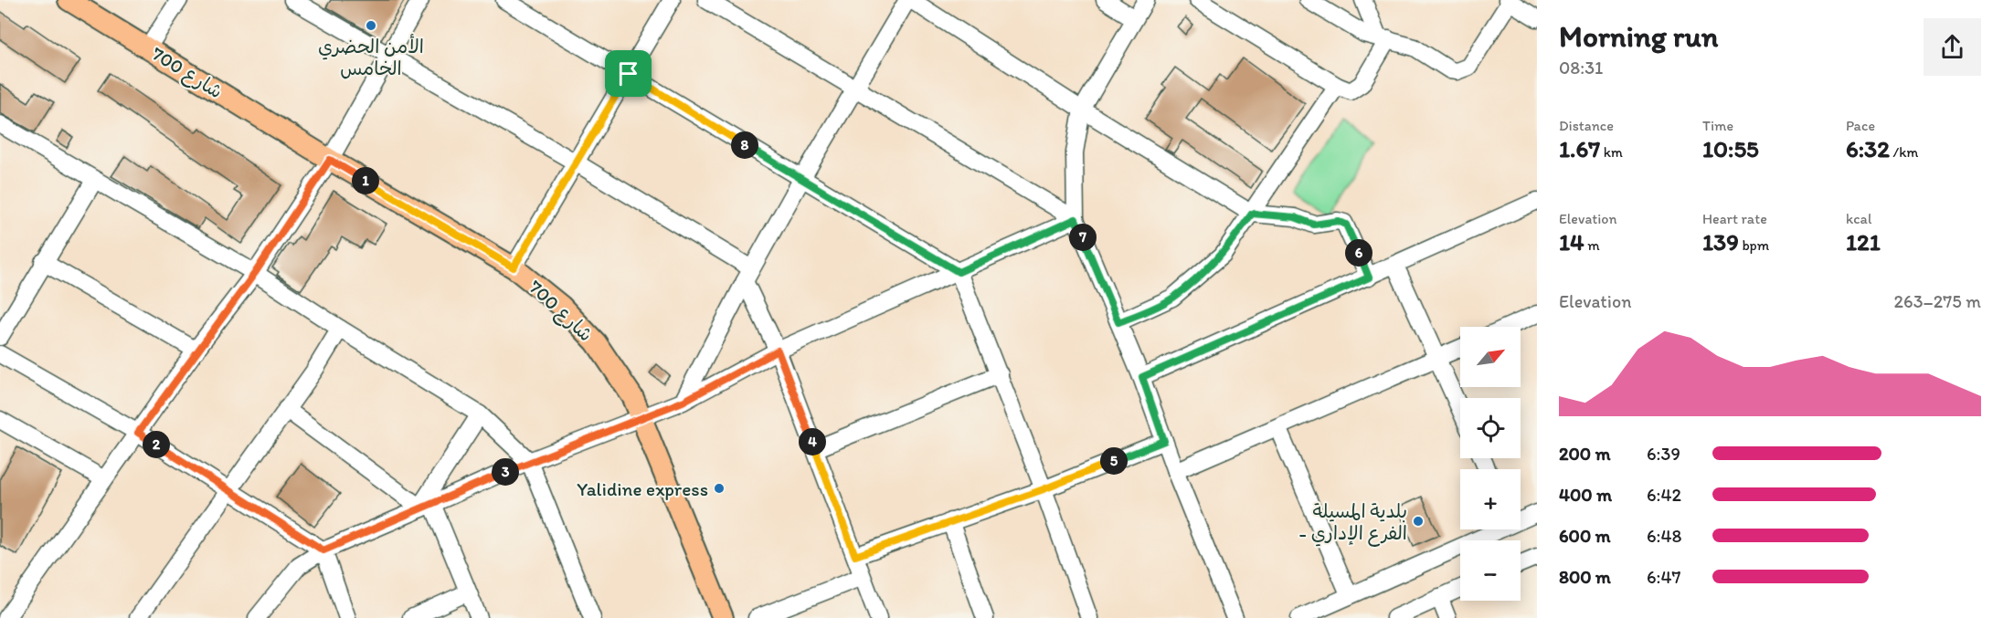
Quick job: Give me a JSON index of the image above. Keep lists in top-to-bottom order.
{
  "streets": {
    "main road": ["شارع 700"]
  },
  "places": ["الأمن الحضري الخامس", "Yalidine express", "بلدية المسيلة - الفرع الإداري"],
  "north": "top right",
  "page": {
    "heading": ["Morning run", "08:31"],
    "stats": [
      ["Distance", "1.67 km"],
      ["Time", "10:55"],
      ["Pace", "6:32 /km"],
      ["Elevation", "14 m"],
      ["Heart rate", "139 bpm"],
      ["kcal", "121"]
    ],
    "pins": [
      "8",
      "1",
      "7",
      "6",
      "4",
      "2",
      "5",
      "3"
    ],
    "chart": ["Elevation", "263–275 m"],
    "map_buttons": ["+", "−"],
    "list": [
      {
        "name": "200 m",
        "note": "6:39"
      },
      {
        "name": "400 m",
        "note": "6:42"
      },
      {
        "name": "600 m",
        "note": "6:48"
      },
      {
        "name": "800 m",
        "note": "6:47"
      }
    ]
  }
}
